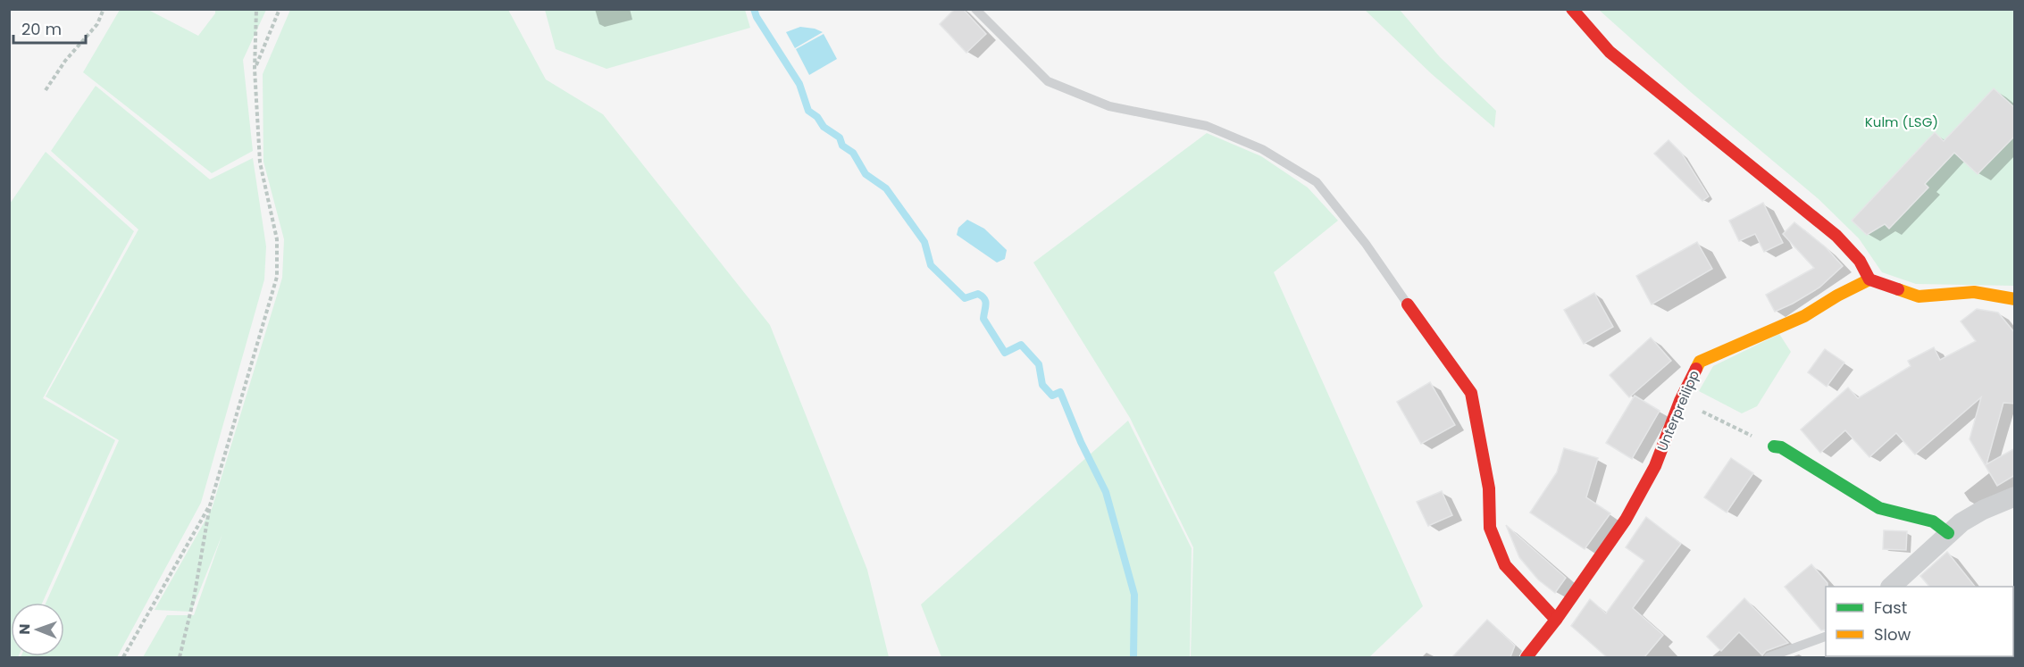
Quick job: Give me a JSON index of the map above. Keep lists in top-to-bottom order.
{
  "streets": {
    "street": ["Unterpreilipp"]
  },
  "parks": ["Kulm (LSG)"],
  "legend": ["Fast", "Slow"],
  "scale_bar": "20 m",
  "north": "left"
}
